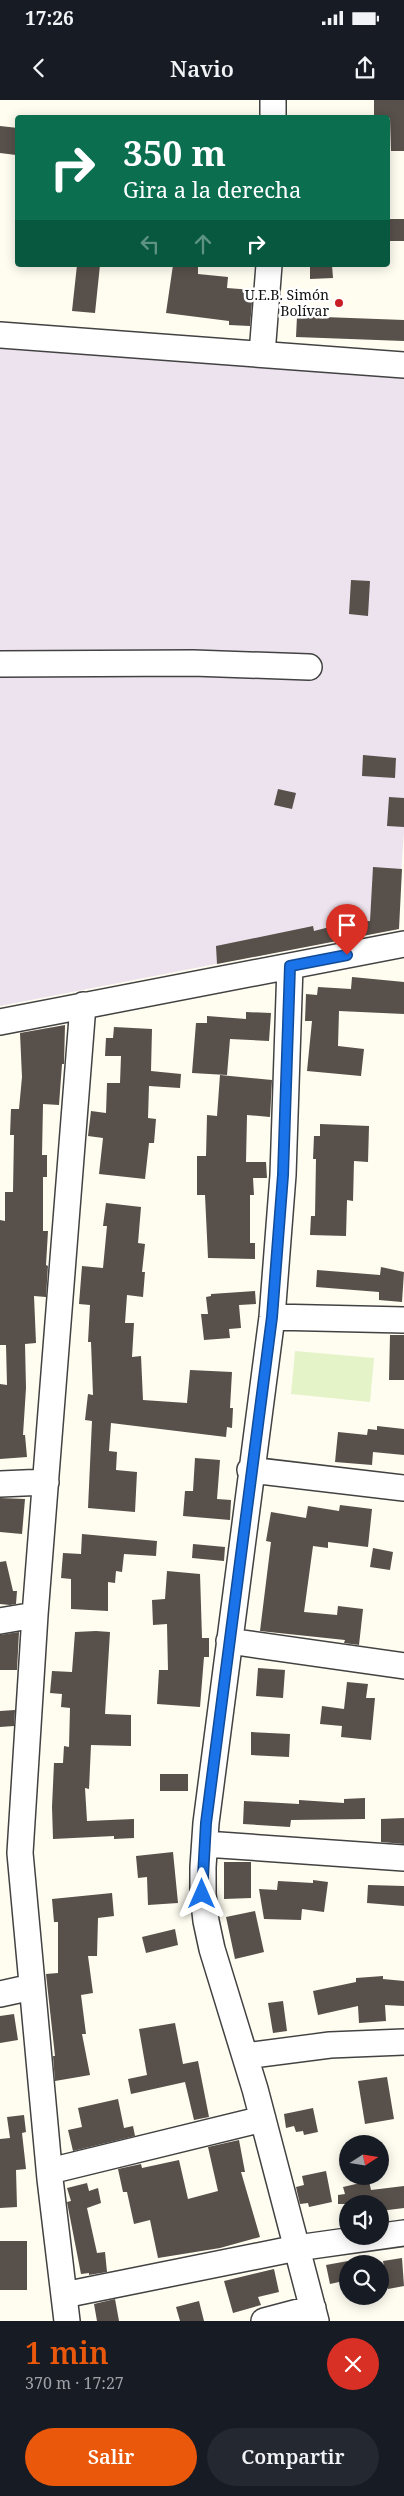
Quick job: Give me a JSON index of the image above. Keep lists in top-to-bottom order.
{
  "places": ["U.E.B. Simón Bolívar"],
  "north": "right",
  "page": {
    "status": "17:26",
    "header": "Navio",
    "turn": ["350 m", "Gira a la derecha"],
    "heading": ["1 min", "370 m · 17:27"],
    "buttons": ["Salir", "Compartir"]
  }
}
